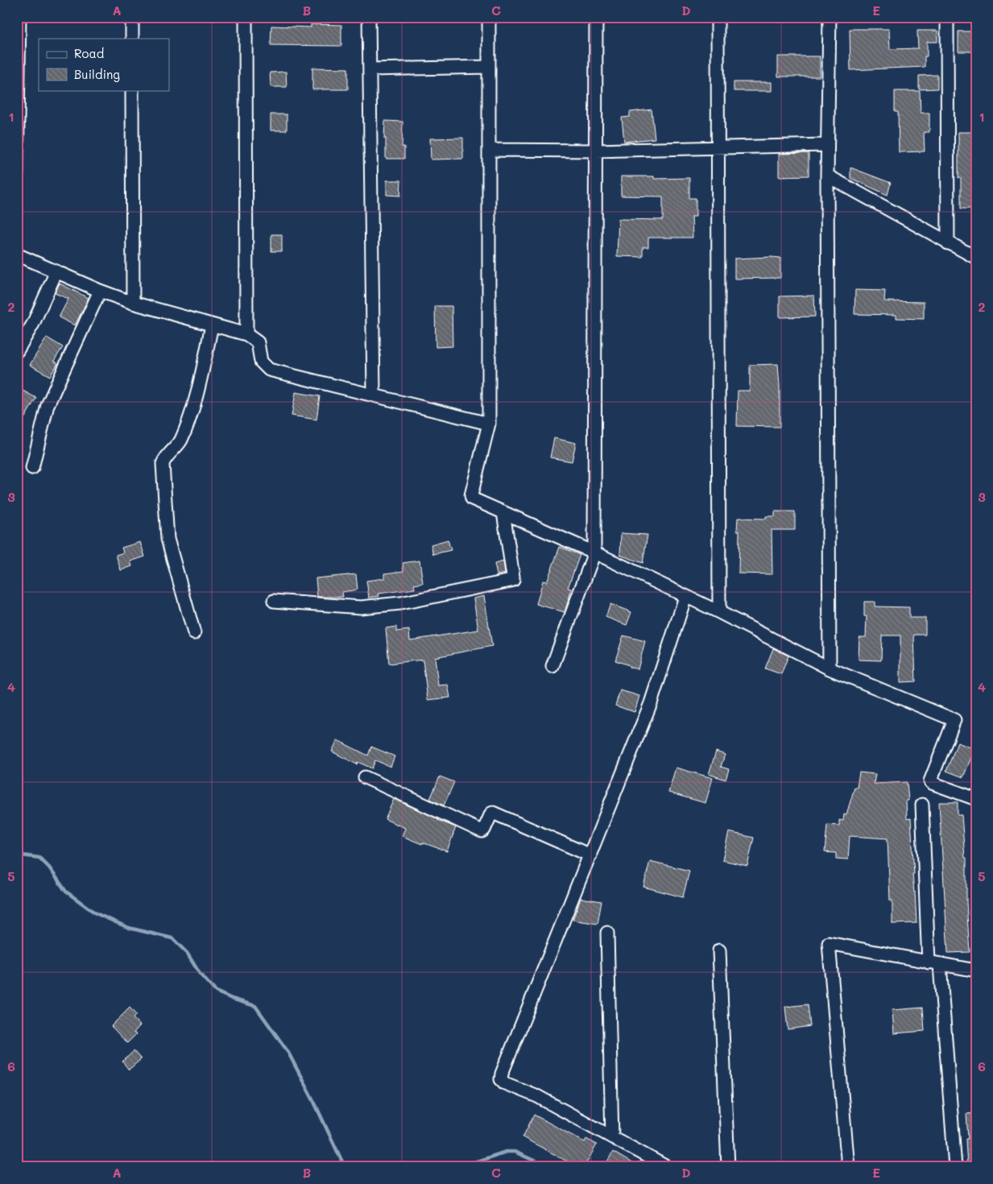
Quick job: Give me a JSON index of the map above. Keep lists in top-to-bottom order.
{
  "legend": ["Road", "Building"],
  "grid": {
    "columns": [
      "A",
      "B",
      "C",
      "D",
      "E"
    ],
    "rows": [
      "1",
      "2",
      "3",
      "4",
      "5",
      "6"
    ]
  }
}
